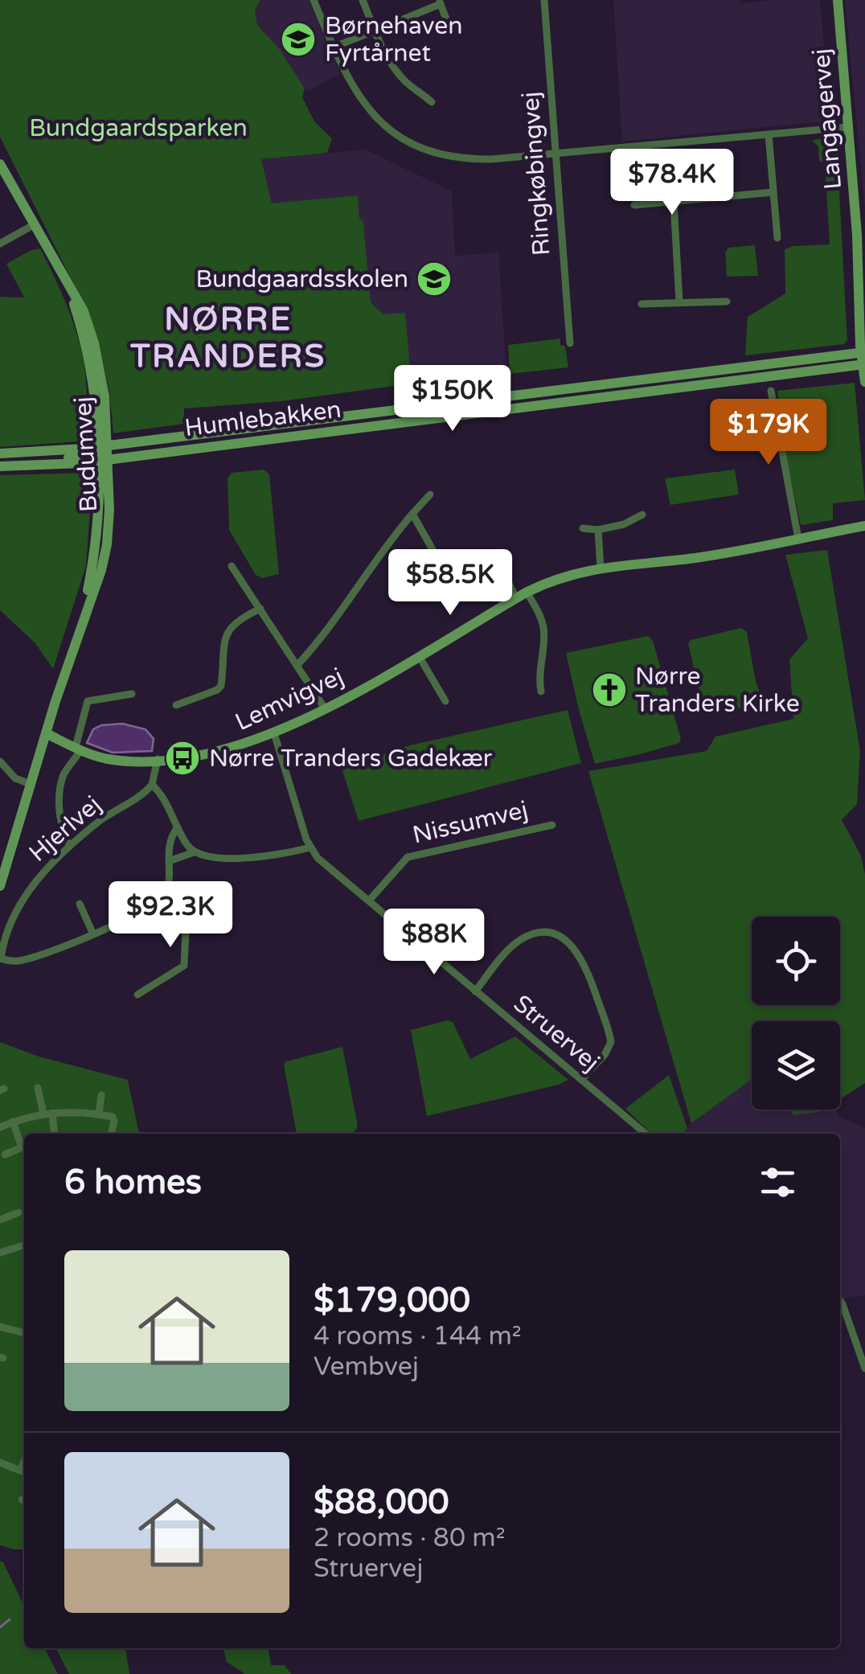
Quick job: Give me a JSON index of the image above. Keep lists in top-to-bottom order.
{
  "streets": {
    "street": [
      "Langagervej",
      "Ringkøbingvej",
      "Humlebakken",
      "Budumvej",
      "Lemvigvej",
      "Nissumvej",
      "Hjerlvej",
      "Struervej"
    ]
  },
  "crossings": [
    ["Langagervej", "Humlebakken"],
    ["Humlebakken", "Budumvej"],
    ["Budumvej", "Lemvigvej"],
    ["Lemvigvej", "Struervej"],
    ["Nissumvej", "Struervej"]
  ],
  "districts": ["NØRRE TRANDERS"],
  "parks": ["Bundgaardsparken"],
  "places": {
    "school or university": ["Børnehaven Fyrtårnet", "Bundgaardsskolen"],
    "church": ["Nørre Tranders Kirke"],
    "bus stop": ["Nørre Tranders Gadekær"]
  },
  "page": {
    "price": [
      "$78.4K",
      "$150K",
      "$179K",
      "$58.5K",
      "$92.3K",
      "$88K"
    ],
    "heading": "6 homes",
    "list": [
      {
        "name": "$179,000",
        "note": "4 rooms · 144 m² · Vembvej"
      },
      {
        "name": "$88,000",
        "note": "2 rooms · 80 m² · Struervej"
      }
    ]
  }
}
